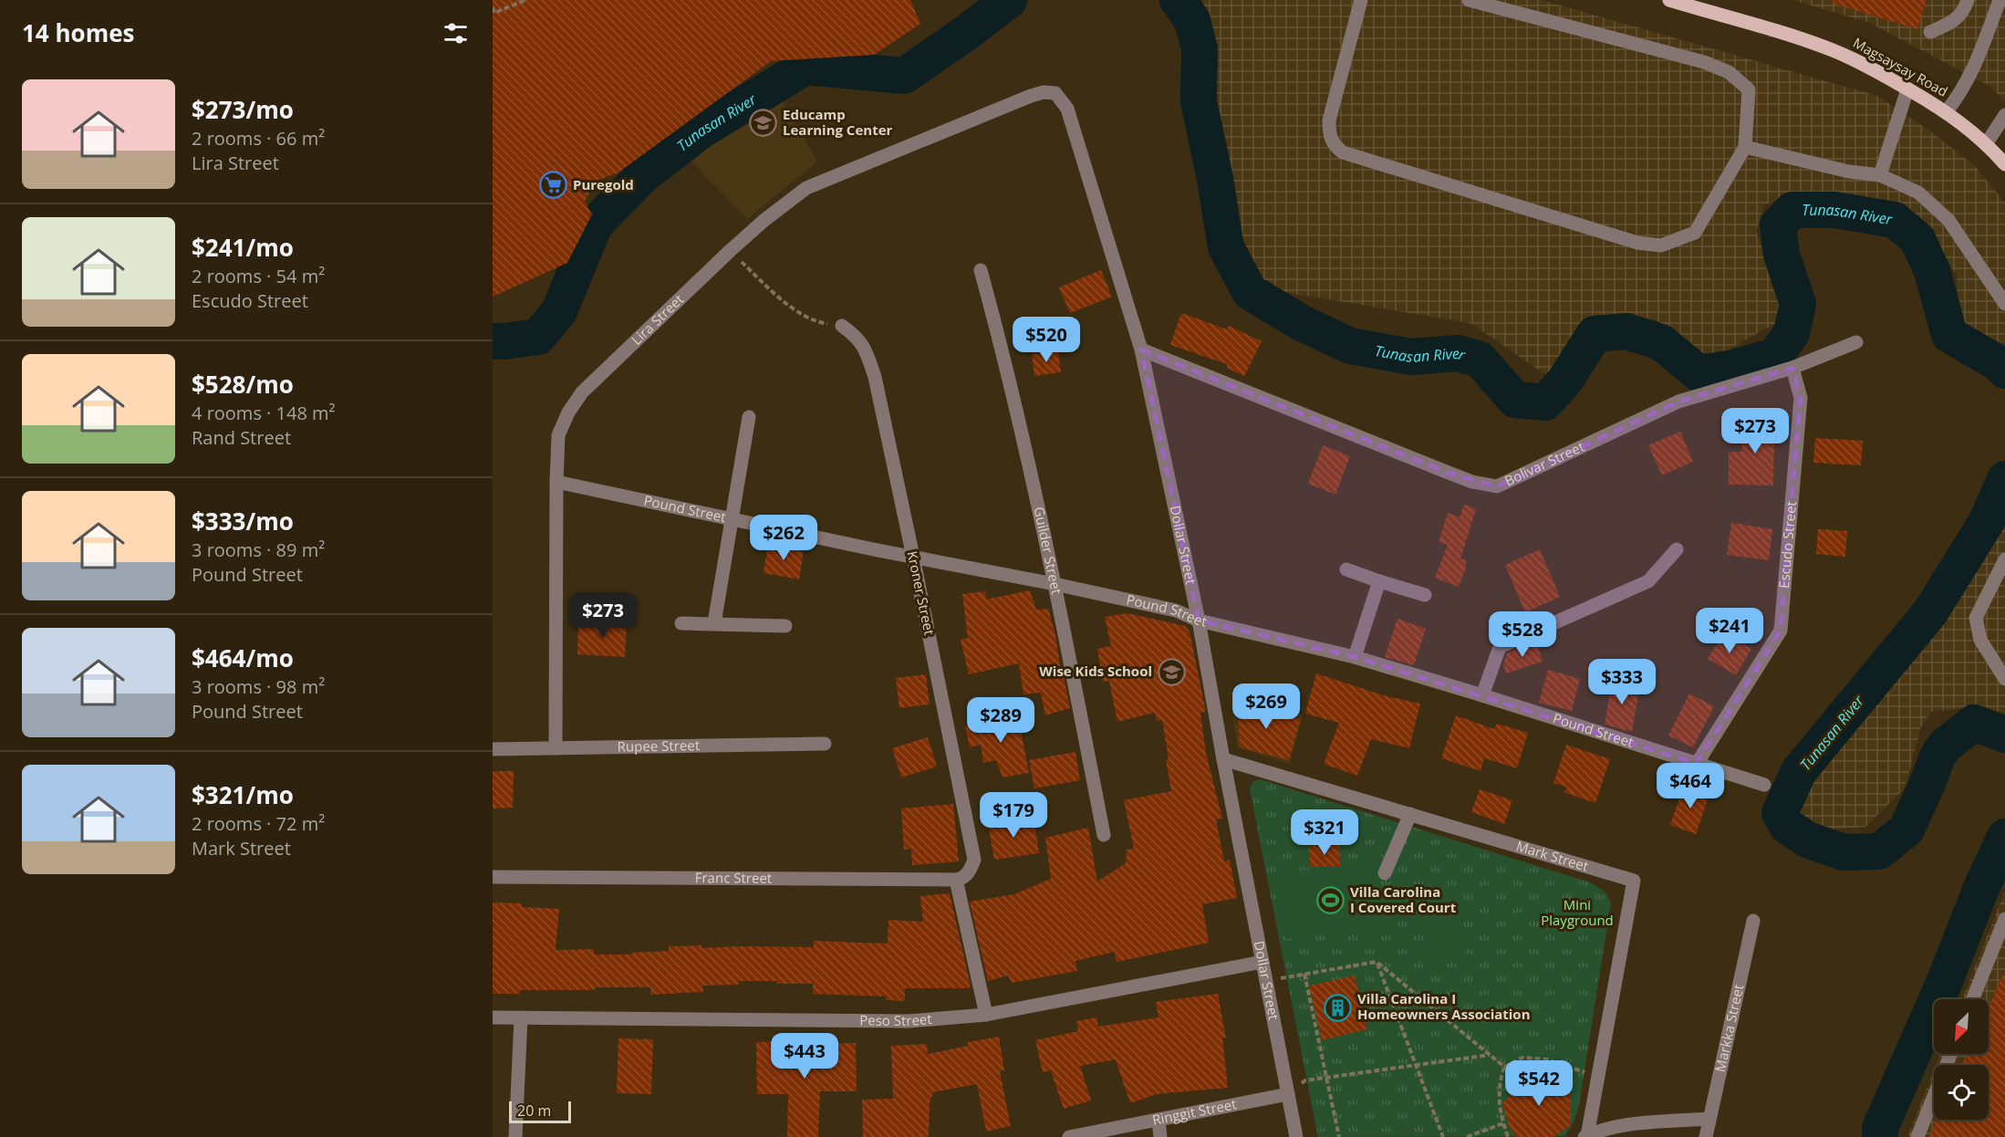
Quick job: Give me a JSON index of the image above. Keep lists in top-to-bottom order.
{
  "streets": {
    "main road": ["Magsaysay Road"],
    "street": [
      "Lira Street",
      "Bolivar Street",
      "Pound Street",
      "Escudo Street",
      "Dollar Street",
      "Guilder Street",
      "Kroner Street",
      "Rupee Street",
      "Mark Street",
      "Franc Street",
      "Peso Street",
      "Markka Street",
      "Ringgit Street"
    ]
  },
  "crossings": [
    ["Lira Street", "Pound Street"],
    ["Lira Street", "Dollar Street"],
    ["Lira Street", "Rupee Street"],
    ["Bolivar Street", "Escudo Street"],
    ["Bolivar Street", "Dollar Street"],
    ["Pound Street", "Escudo Street"],
    ["Pound Street", "Dollar Street"],
    ["Pound Street", "Guilder Street"],
    ["Pound Street", "Kroner Street"],
    ["Dollar Street", "Mark Street"],
    ["Dollar Street", "Peso Street"],
    ["Dollar Street", "Ringgit Street"],
    ["Kroner Street", "Franc Street"]
  ],
  "water": ["Tunasan River"],
  "parks": ["Mini Playground"],
  "places": {
    "school or university": ["Educamp Learning Center", "Wise Kids School"],
    "supermarket": ["Puregold"],
    "sports": ["Villa Carolina I Covered Court"],
    "building": ["Villa Carolina I Homeowners Association"]
  },
  "scale_bar": "20 m",
  "north": "bottom left",
  "page": {
    "heading": "14 homes",
    "list": [
      {
        "name": "$273/mo",
        "note": "2 rooms · 66 m² · Lira Street"
      },
      {
        "name": "$241/mo",
        "note": "2 rooms · 54 m² · Escudo Street"
      },
      {
        "name": "$528/mo",
        "note": "4 rooms · 148 m² · Rand Street"
      },
      {
        "name": "$333/mo",
        "note": "3 rooms · 89 m² · Pound Street"
      },
      {
        "name": "$464/mo",
        "note": "3 rooms · 98 m² · Pound Street"
      },
      {
        "name": "$321/mo",
        "note": "2 rooms · 72 m² · Mark Street"
      }
    ],
    "price": [
      "$520",
      "$273",
      "$262",
      "$273",
      "$241",
      "$528",
      "$333",
      "$269",
      "$289",
      "$464",
      "$179",
      "$321",
      "$443",
      "$542"
    ],
    "scale": "20 m"
  }
}
